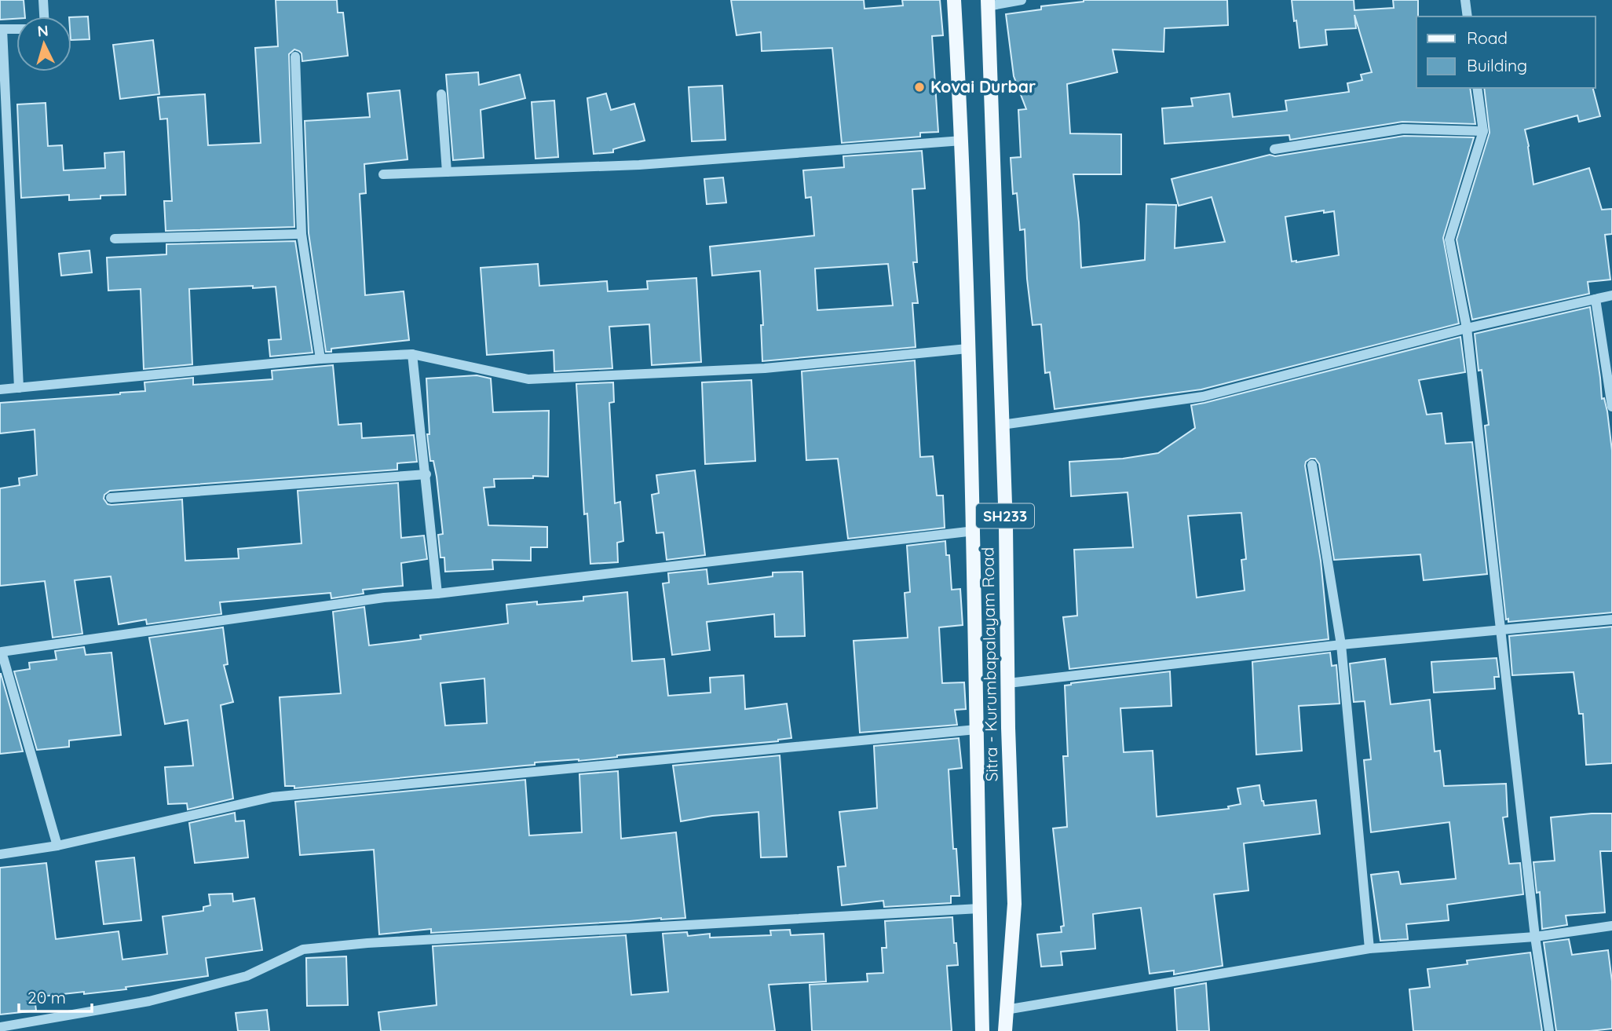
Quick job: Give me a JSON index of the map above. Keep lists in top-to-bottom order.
{
  "streets": {
    "main road": ["SH233", "Sitra - Kurumbapalayam Road"]
  },
  "places": ["Kovai Durbar"],
  "legend": ["Road", "Building"],
  "scale_bar": "20 m",
  "north": "top"
}
